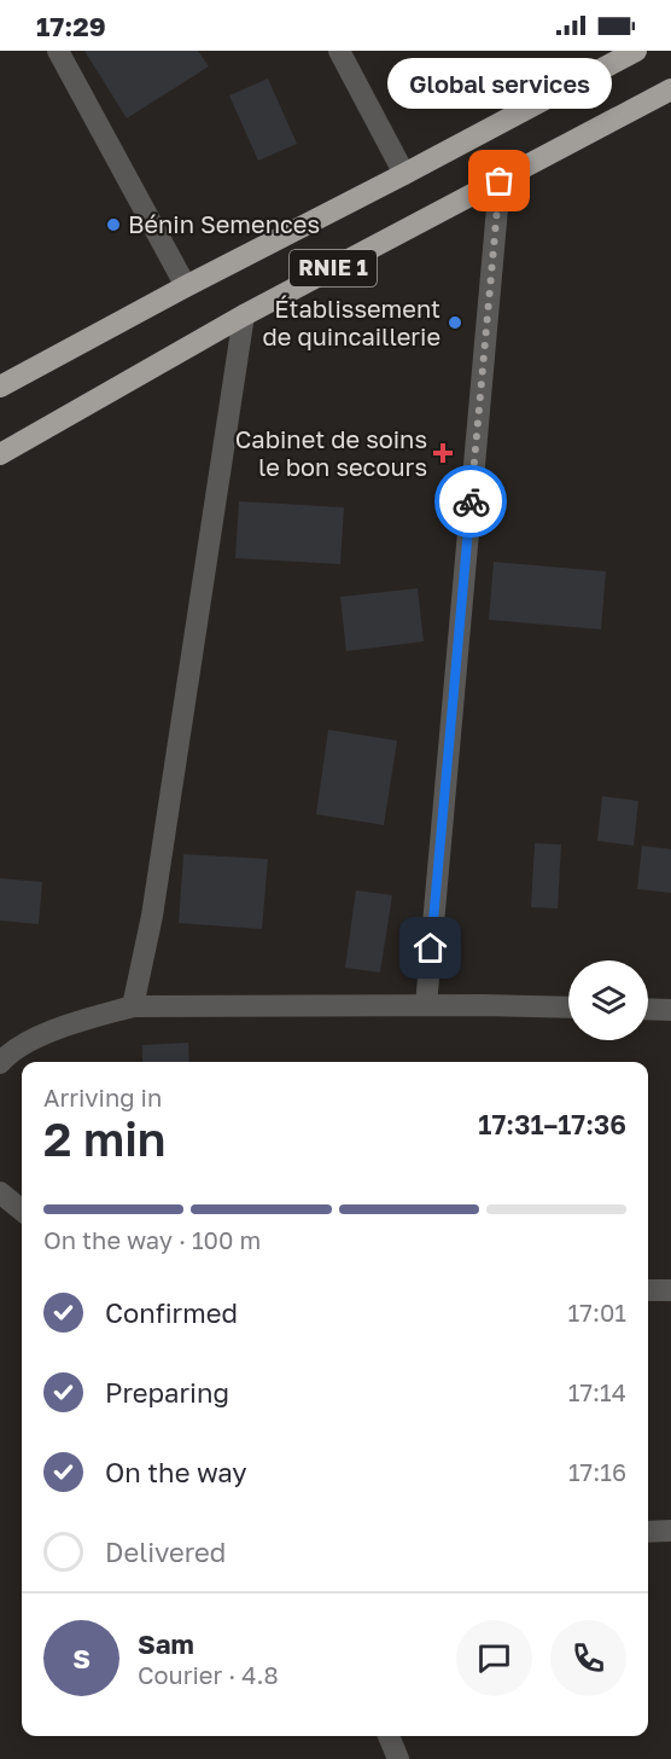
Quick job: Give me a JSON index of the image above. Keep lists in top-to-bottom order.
{
  "streets": {
    "highway": ["RNIE 1"]
  },
  "places": {
    "other": ["Global services", "Bénin Semences", "Établissement de quincaillerie"],
    "health": ["Cabinet de soins le bon secours"]
  },
  "page": {
    "status": "17:29",
    "bubble": "Global services",
    "heading": ["2 min", "Arriving in", "17:31–17:36"],
    "panel": ["Sam", "Courier · 4.8"],
    "bar": "On the way · 100 m",
    "list": [
      ["Confirmed", "17:01"],
      ["Preparing", "17:14"],
      ["On the way", "17:16"],
      "Delivered"
    ],
    "round": "S"
  }
}
